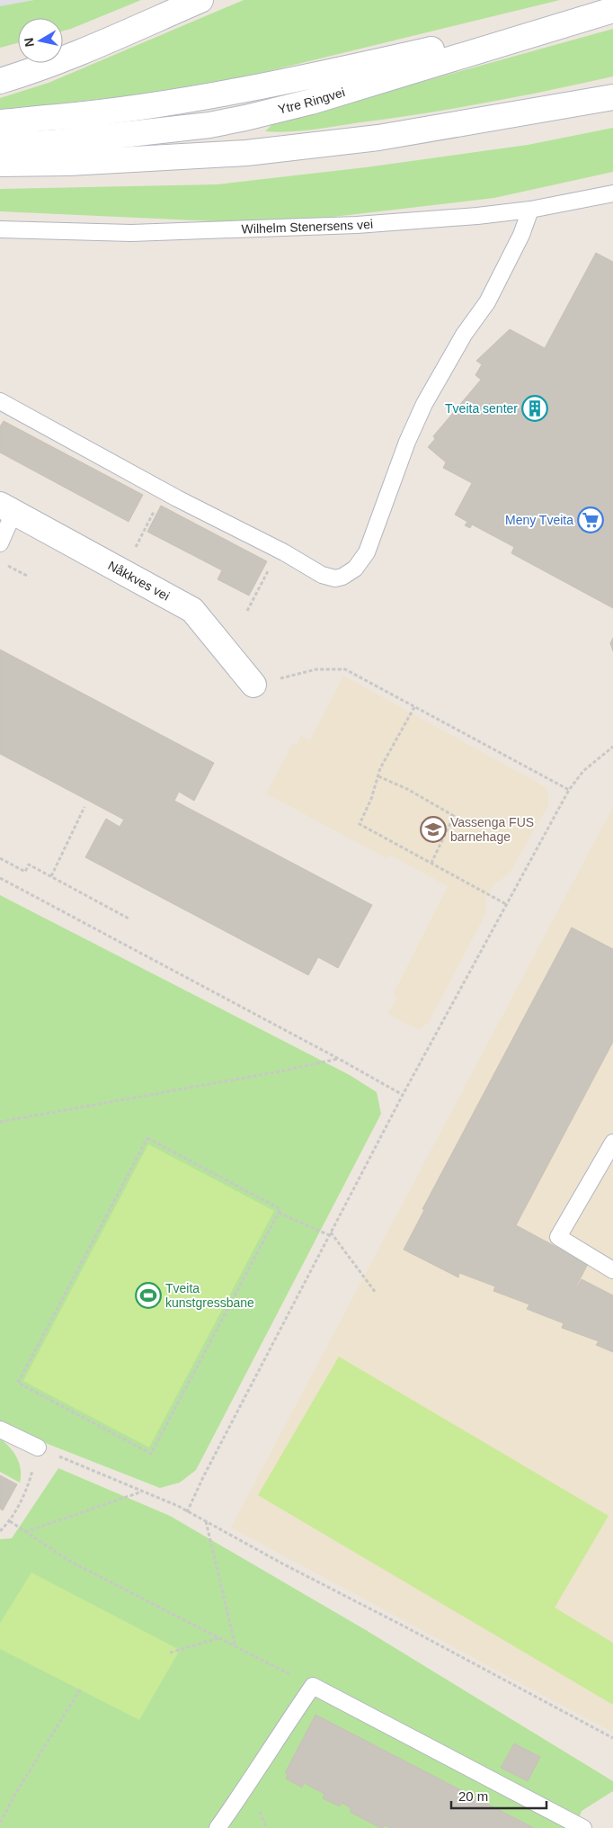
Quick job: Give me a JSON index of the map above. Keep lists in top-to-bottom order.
{
  "streets": {
    "main road": ["Ytre Ringvei", "Nåkkves vei"],
    "lane": ["Wilhelm Stenersens vei"]
  },
  "places": {
    "building": ["Tveita senter"],
    "supermarket": ["Meny Tveita"],
    "school or university": ["Vassenga FUS barnehage"],
    "sports": ["Tveita kunstgressbane"]
  },
  "scale_bar": "20 m",
  "north": "left"
}
